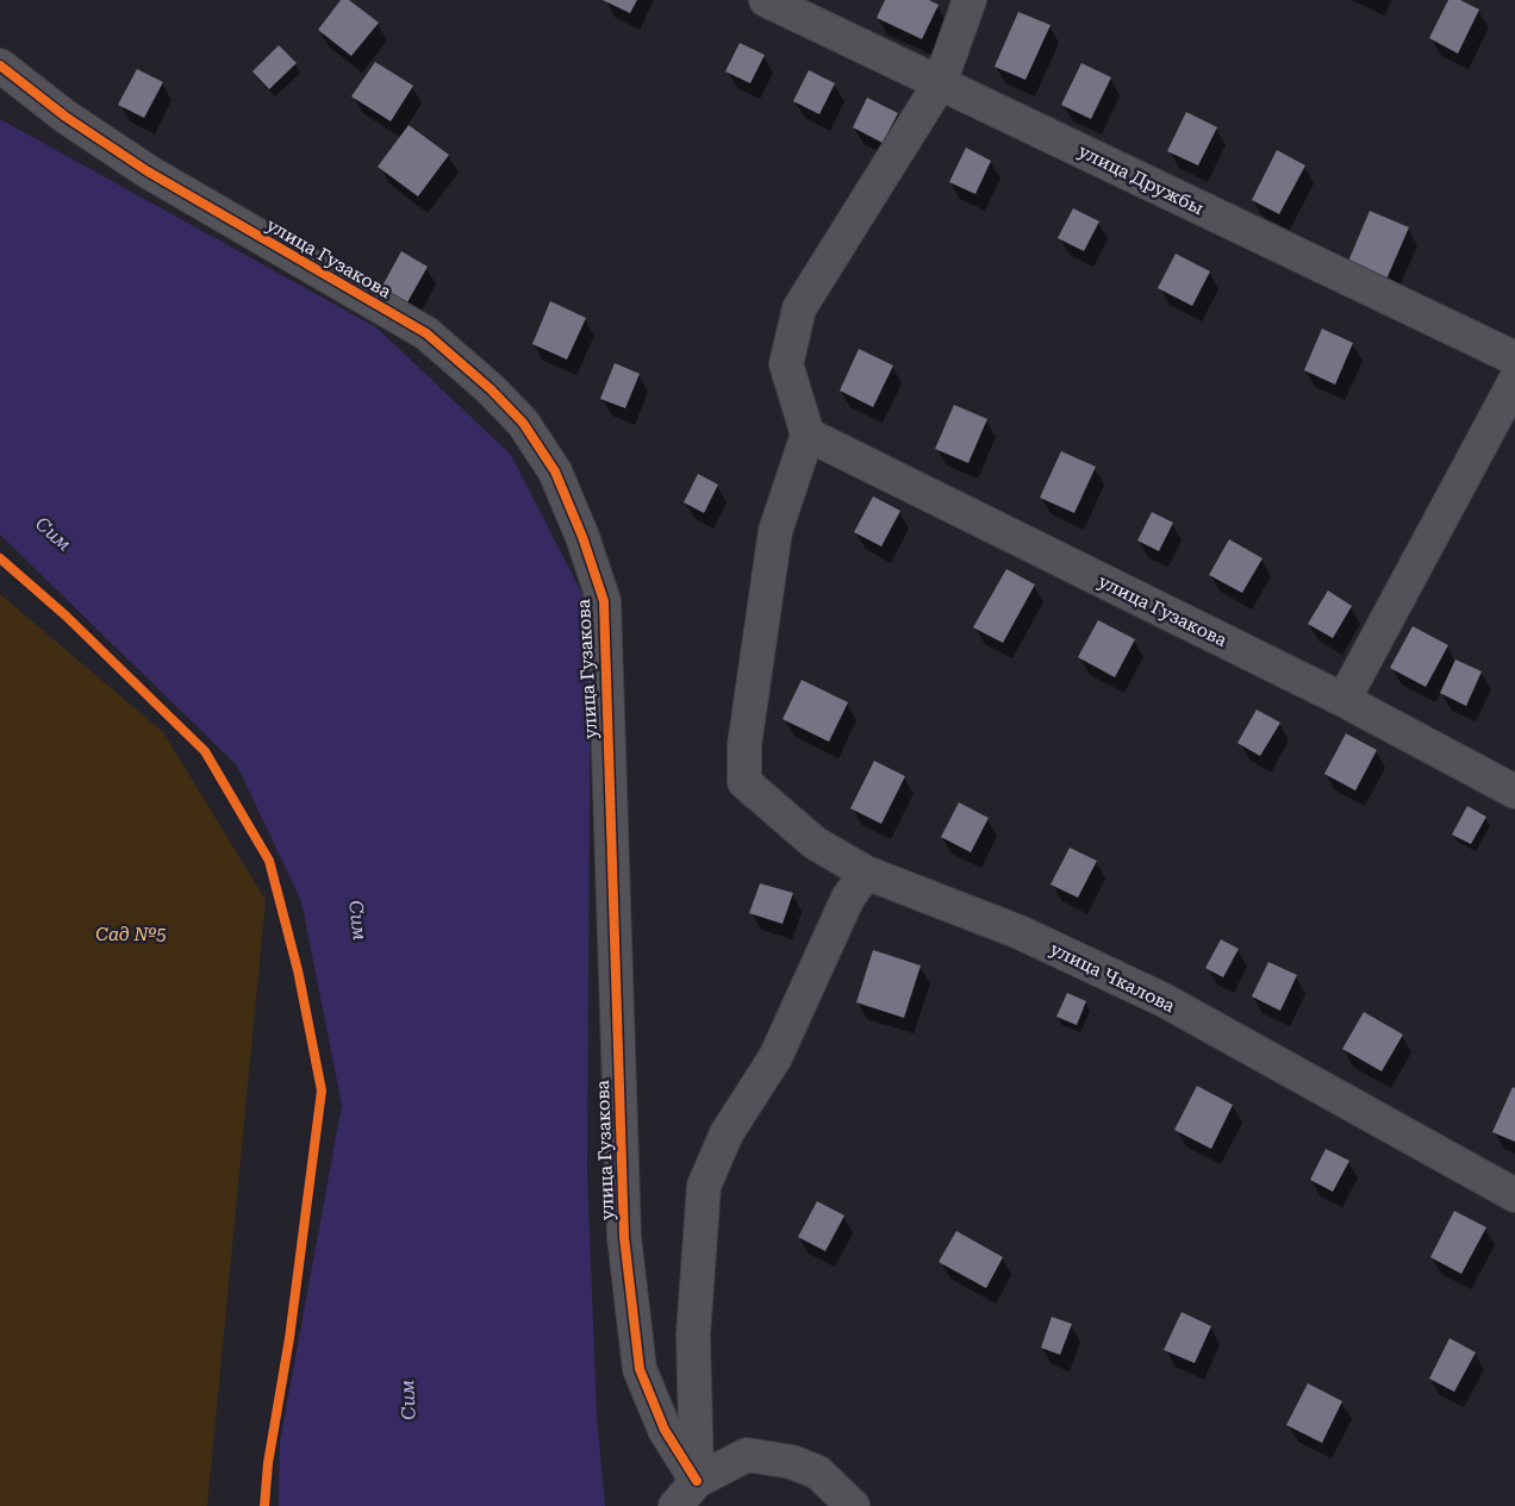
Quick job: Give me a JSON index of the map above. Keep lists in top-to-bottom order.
{
  "streets": {
    "street": ["улица Дружбы", "улица Гузакова", "улица Чкалова"]
  },
  "crossings": [
    ["улица Гузакова", "улица Чкалова"]
  ],
  "water": ["Сим"],
  "parks": ["Сад №5"]
}
